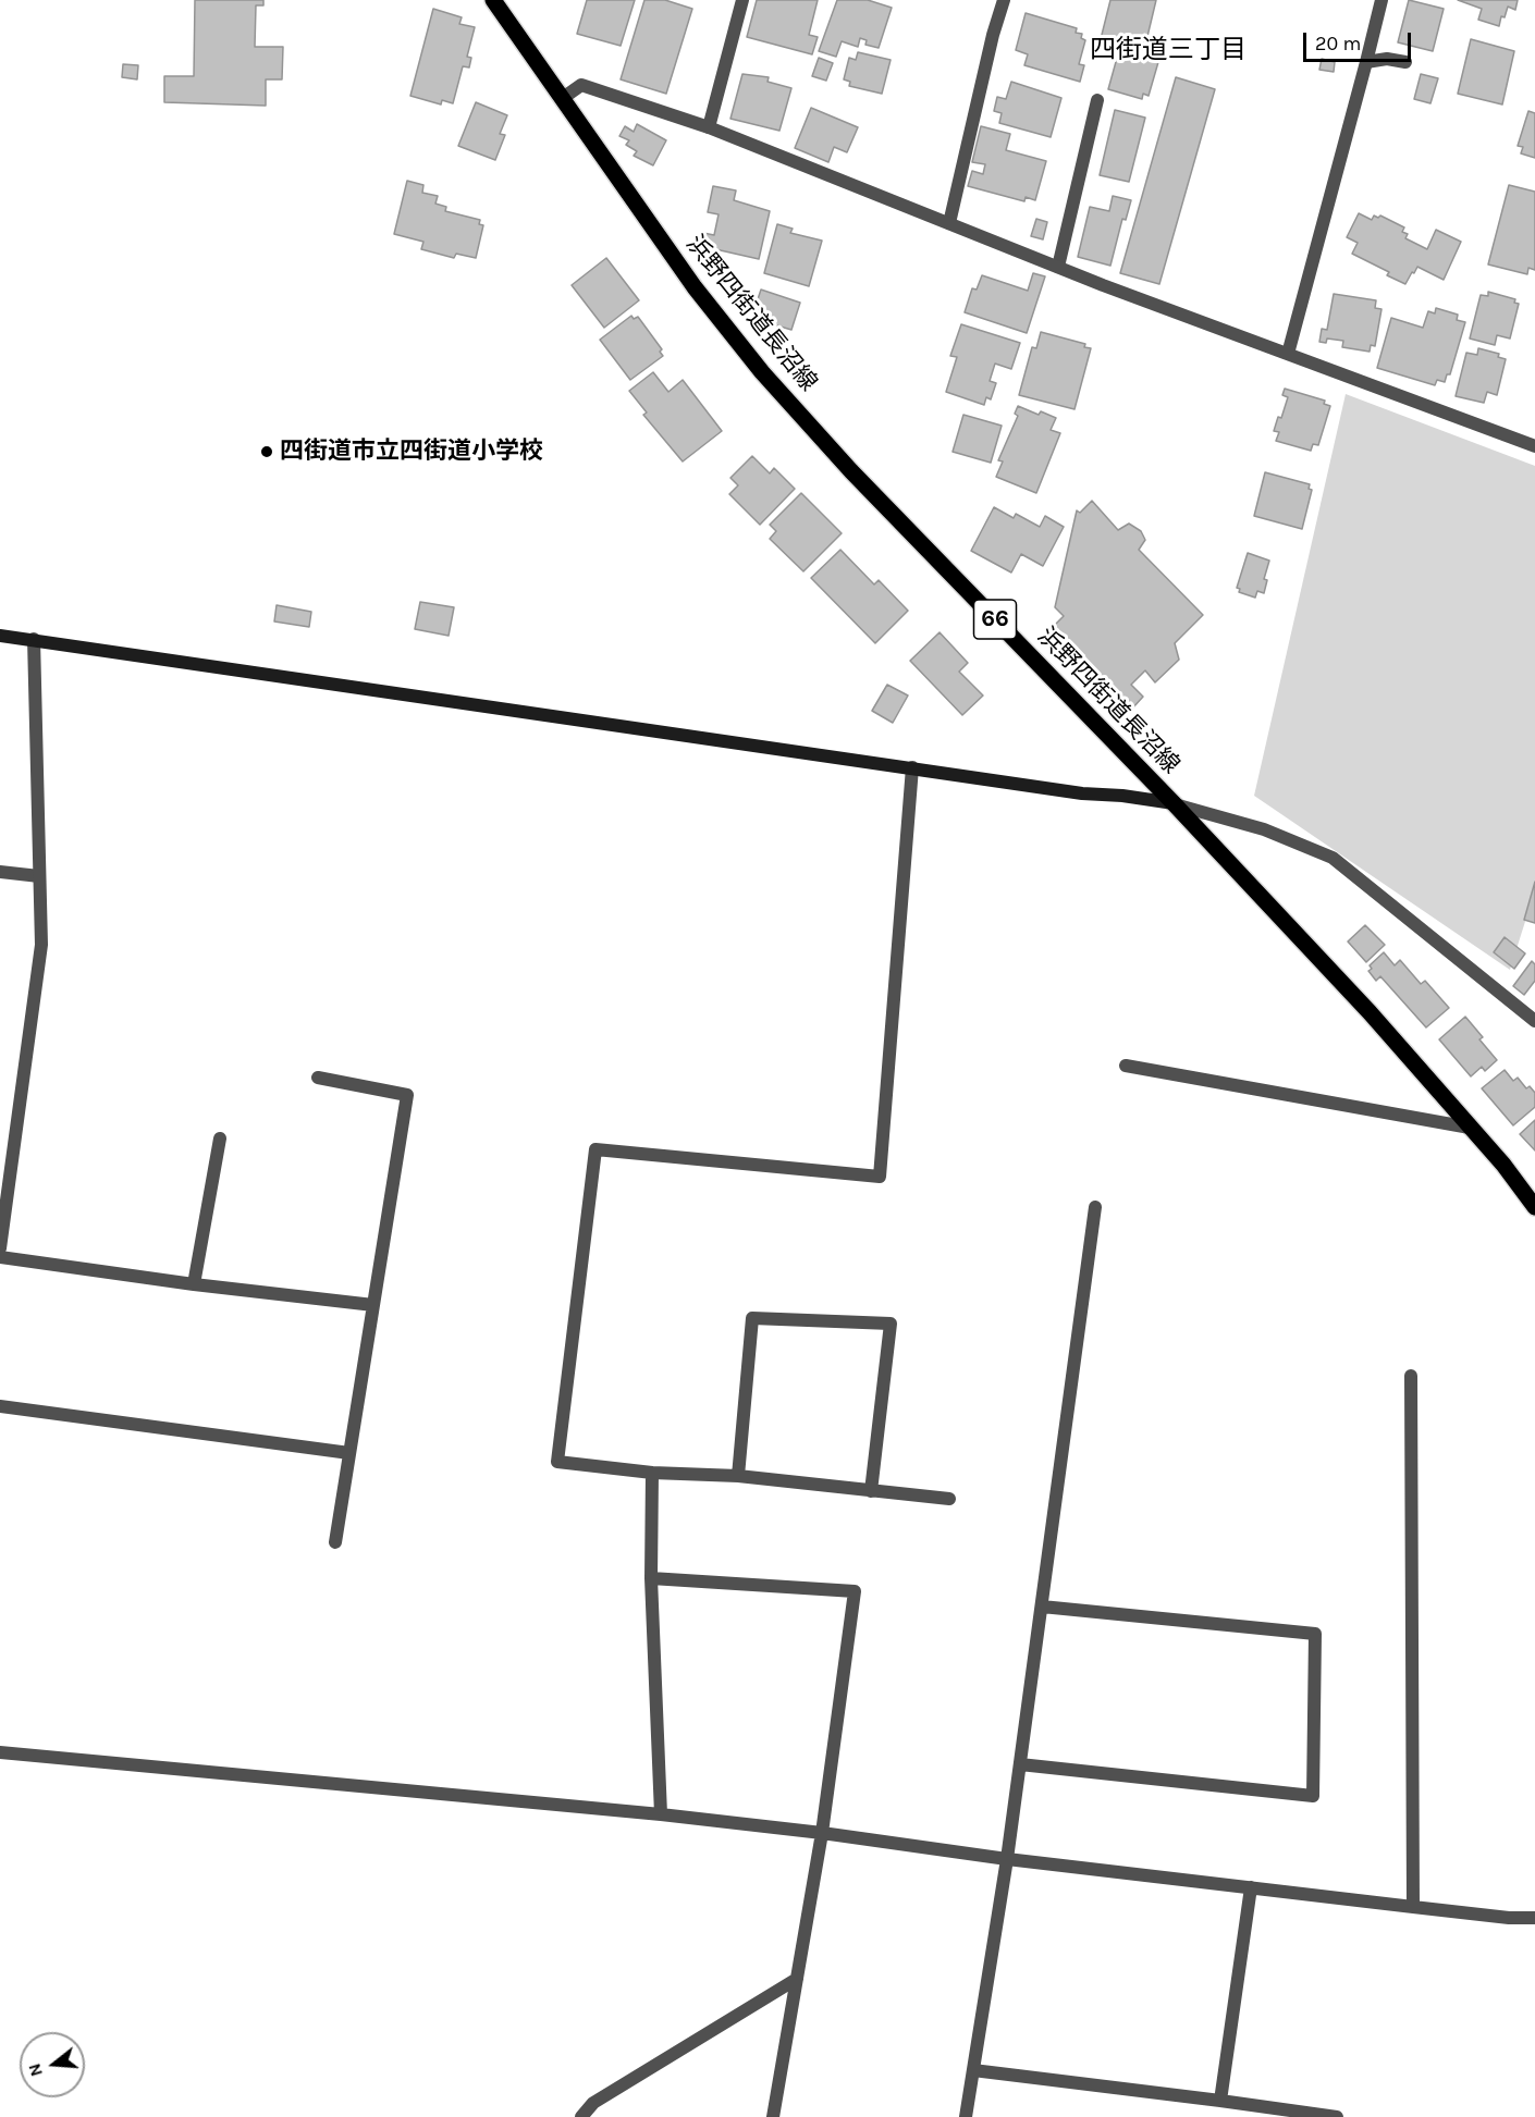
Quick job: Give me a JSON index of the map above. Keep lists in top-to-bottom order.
{
  "streets": {
    "main road": ["浜野四街道長沼線", "66"]
  },
  "districts": ["四街道三丁目"],
  "places": ["四街道市立四街道小学校"],
  "scale_bar": "20 m",
  "north": "left"
}
